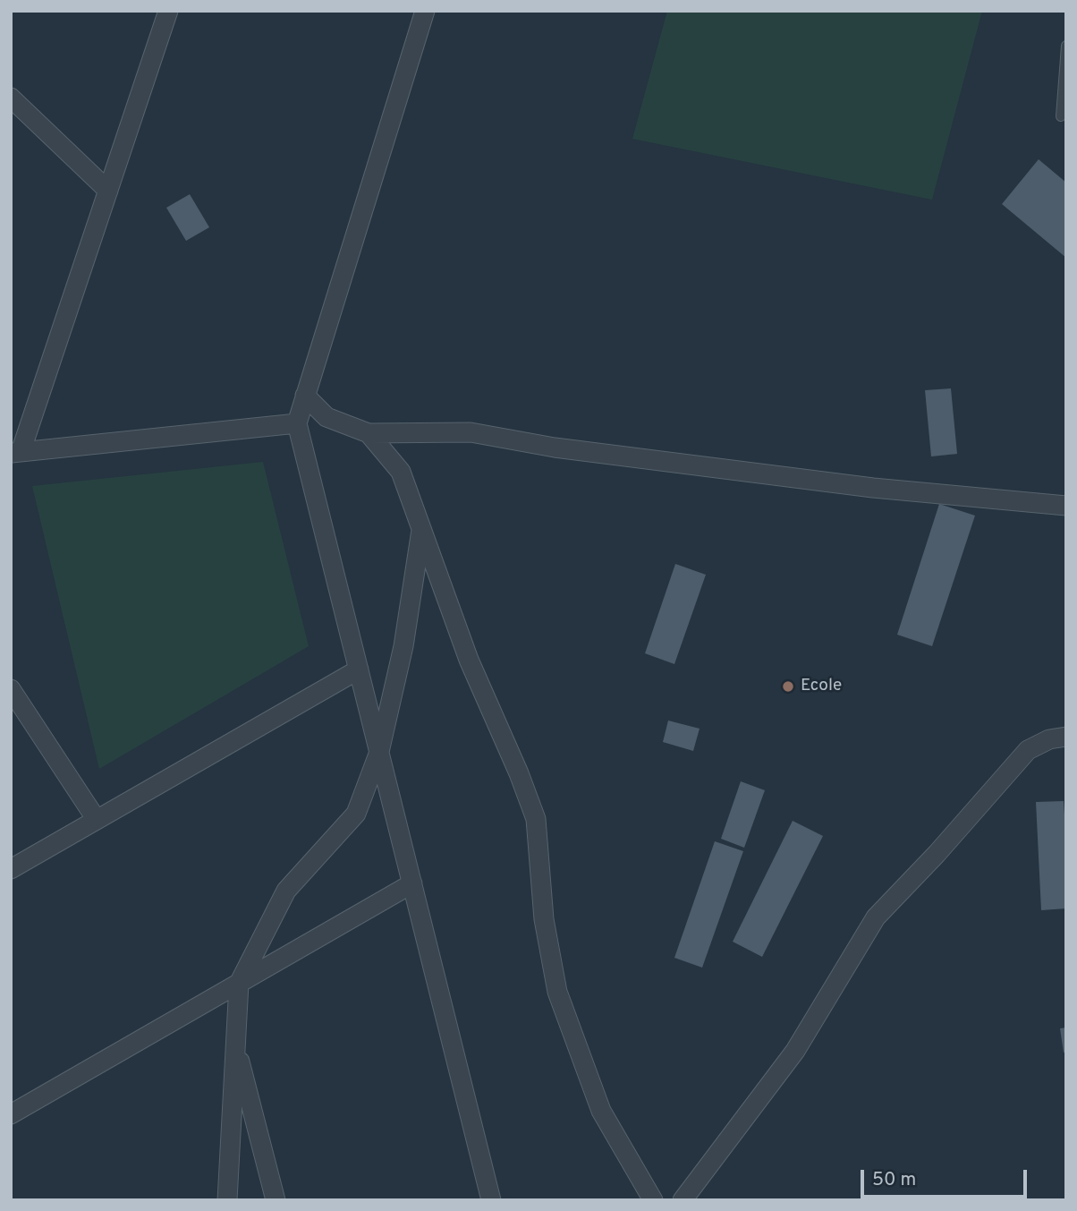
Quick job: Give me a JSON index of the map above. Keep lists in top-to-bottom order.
{
  "places": ["Ecole"],
  "scale_bar": "50 m"
}
